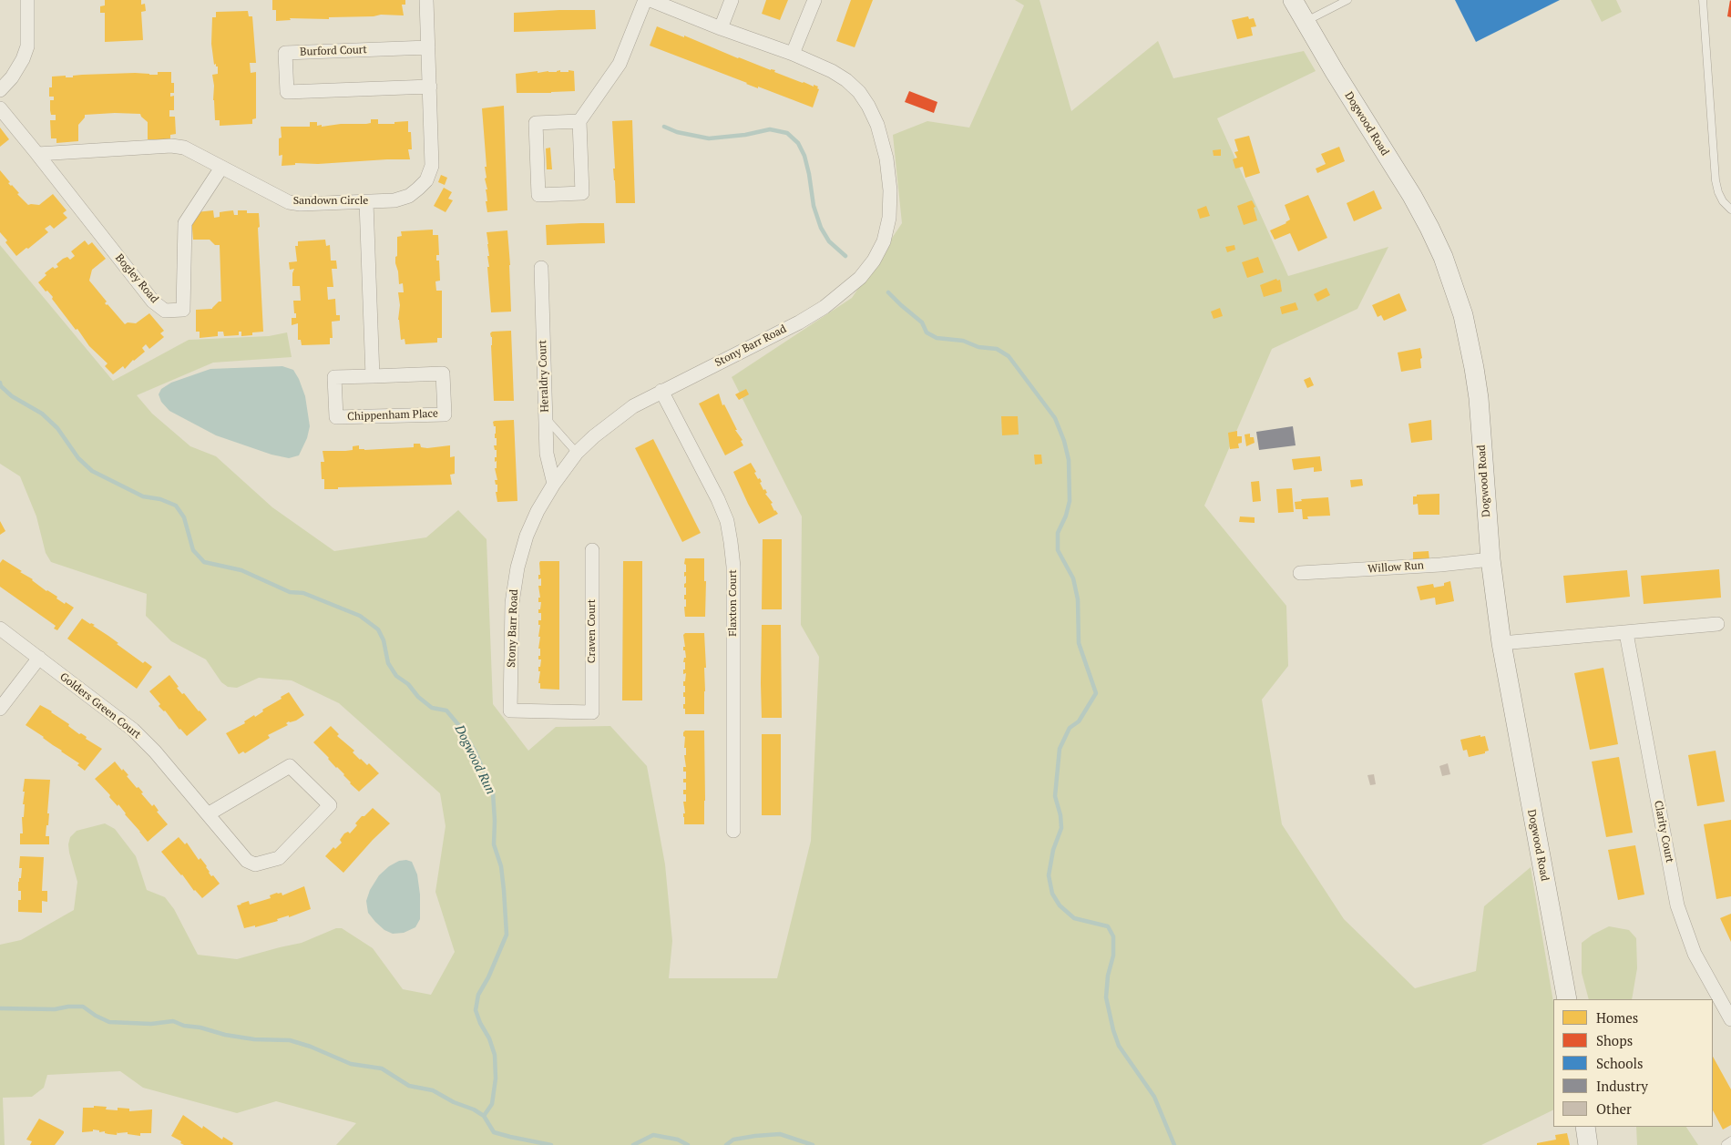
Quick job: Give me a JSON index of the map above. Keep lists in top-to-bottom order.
{
  "streets": {
    "street": [
      "Burford Court",
      "Dogwood Road",
      "Sandown Circle",
      "Bogley Road",
      "Stony Barr Road",
      "Heraldry Court",
      "Chippenham Place",
      "Willow Run",
      "Flaxton Court",
      "Craven Court",
      "Golders Green Court",
      "Clarity Court"
    ]
  },
  "crossings": [
    ["Burford Court", "Sandown Circle"],
    ["Dogwood Road", "Willow Run"],
    ["Sandown Circle", "Bogley Road"],
    ["Stony Barr Road", "Heraldry Court"],
    ["Stony Barr Road", "Flaxton Court"],
    ["Stony Barr Road", "Craven Court"]
  ],
  "water": ["Dogwood Run"],
  "legend": [
    "Homes",
    "Shops",
    "Schools",
    "Industry",
    "Other"
  ]
}
